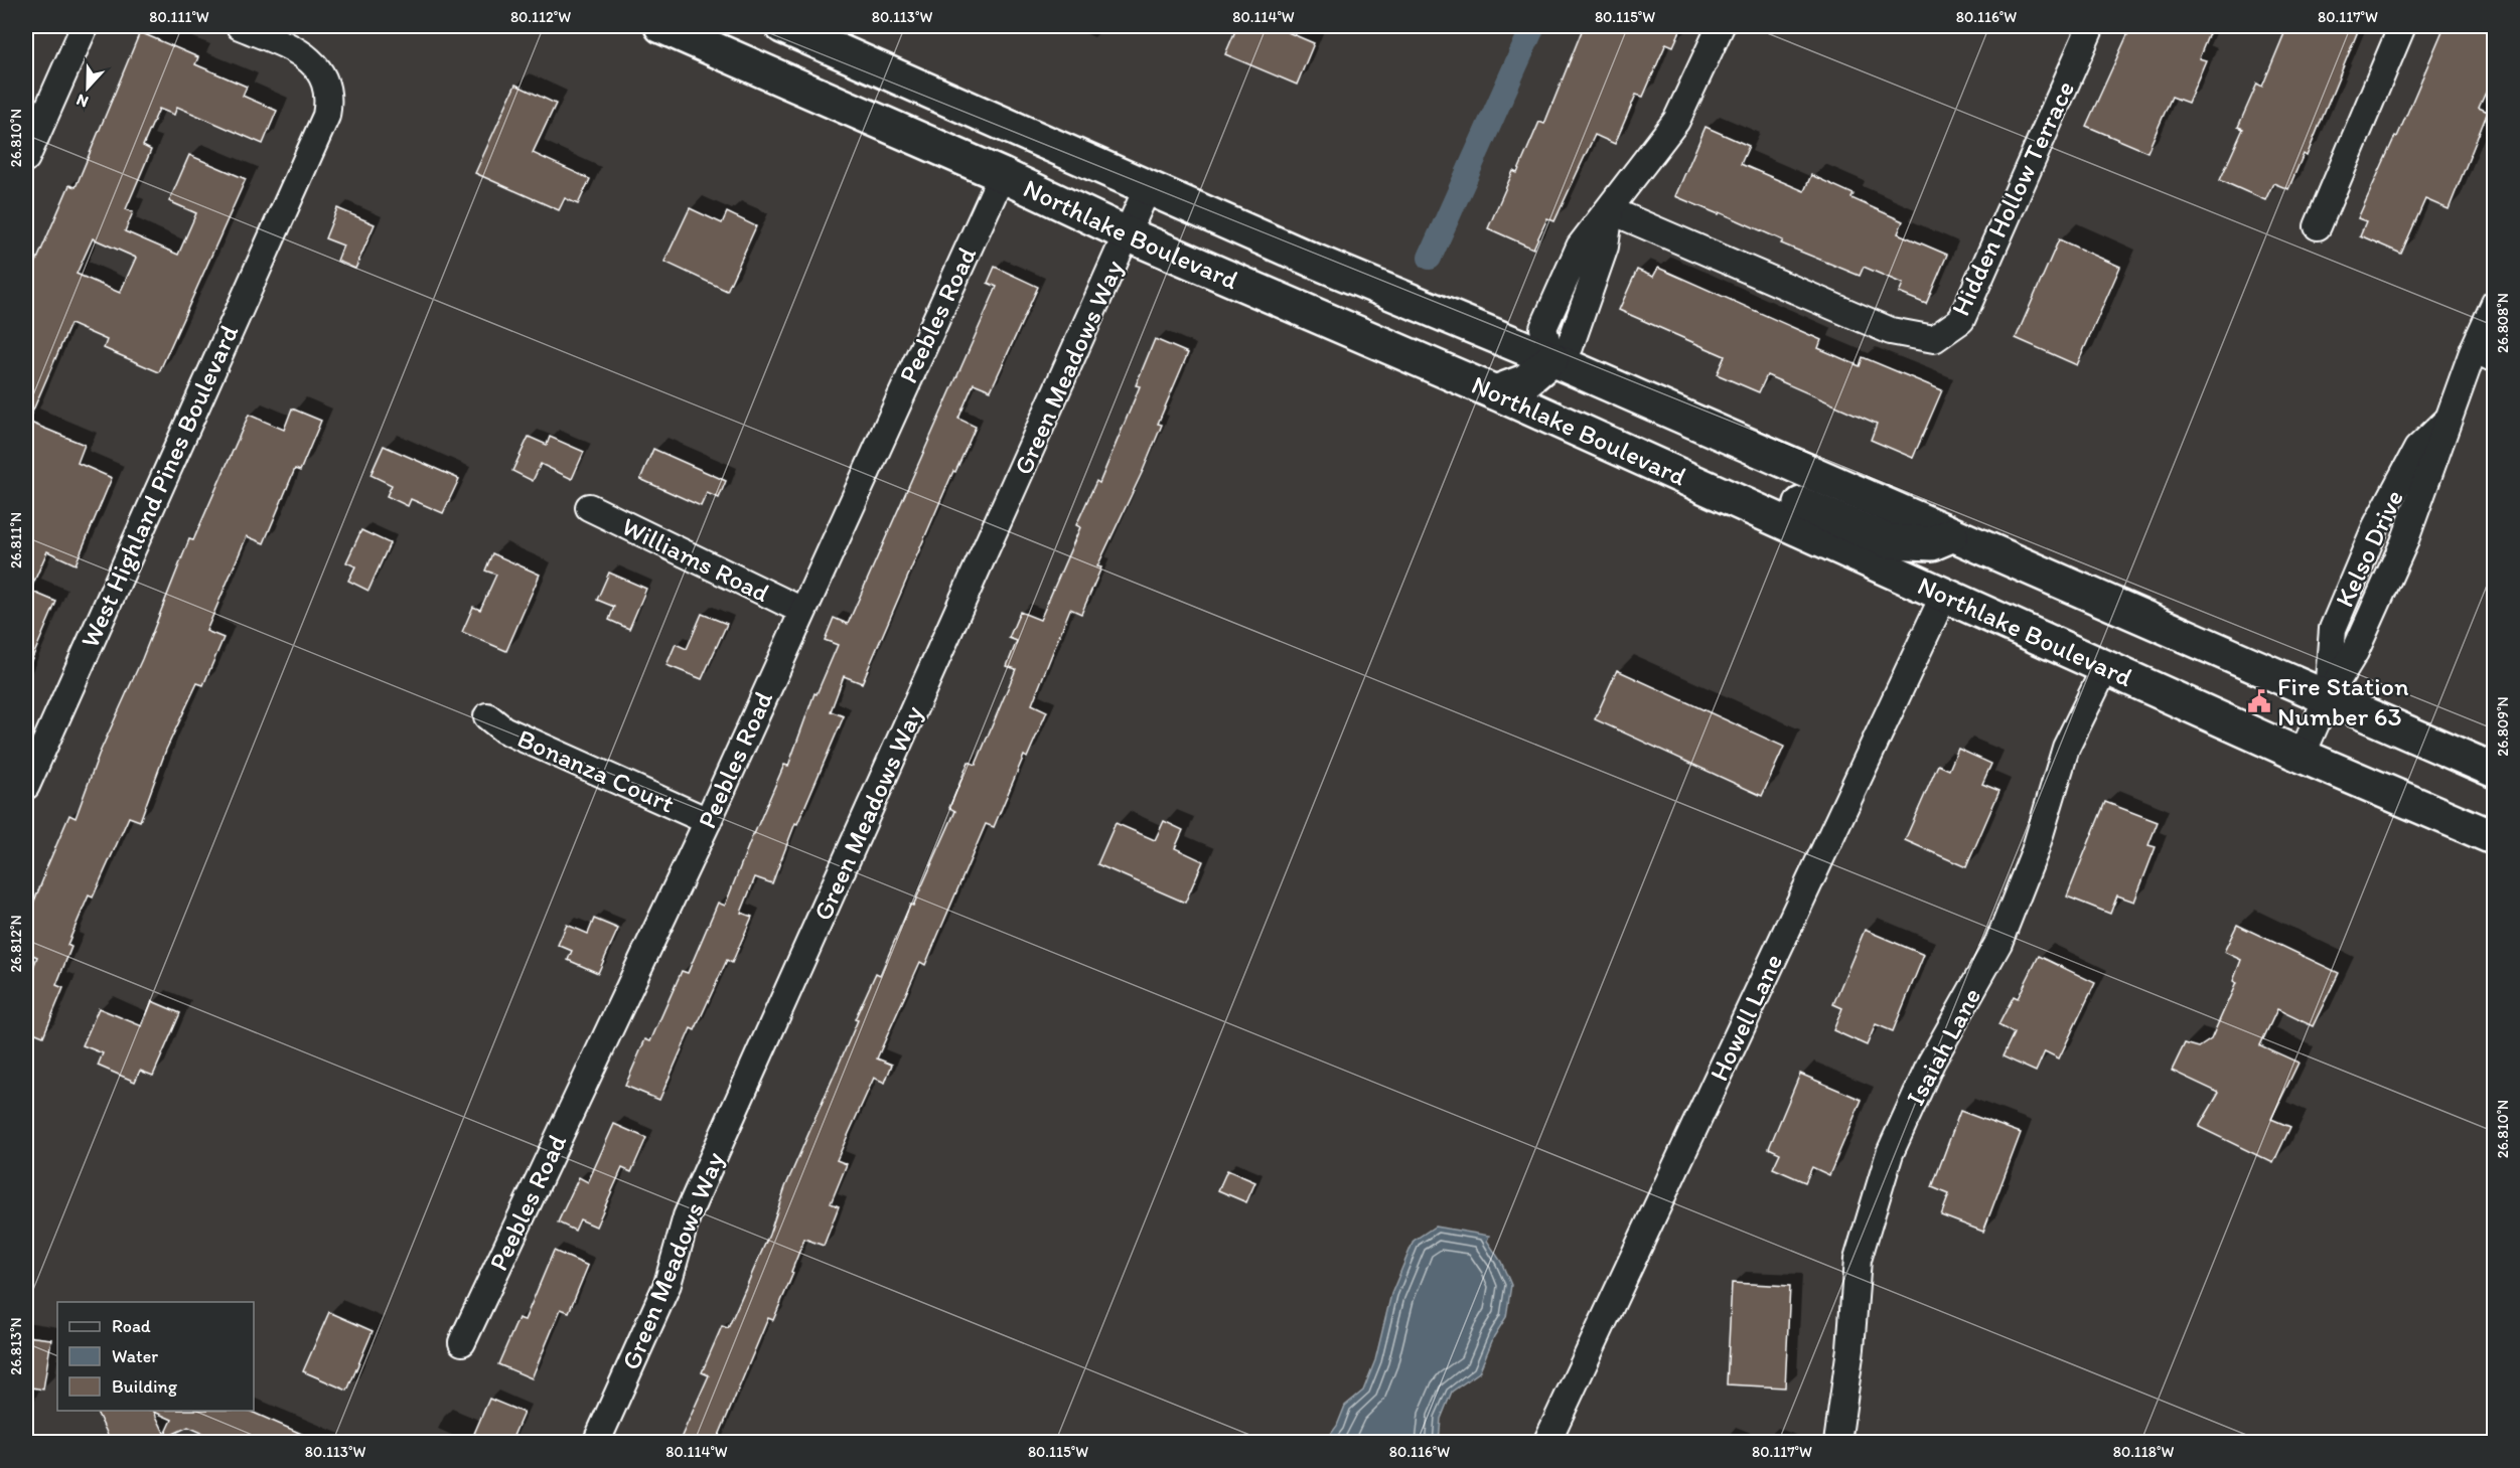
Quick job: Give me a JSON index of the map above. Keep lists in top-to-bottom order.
{
  "streets": {
    "main road": ["Northlake Boulevard"],
    "street": [
      "Hidden Hollow Terrace",
      "Peebles Road",
      "Green Meadows Way",
      "West Highland Pines Boulevard",
      "Kelso Drive",
      "Williams Road",
      "Bonanza Court",
      "Howell Lane",
      "Isaiah Lane"
    ]
  },
  "crossings": [
    ["Northlake Boulevard", "Peebles Road"],
    ["Northlake Boulevard", "Green Meadows Way"],
    ["Northlake Boulevard", "Kelso Drive"],
    ["Northlake Boulevard", "Howell Lane"],
    ["Northlake Boulevard", "Isaiah Lane"],
    ["Peebles Road", "Williams Road"],
    ["Peebles Road", "Bonanza Court"]
  ],
  "places": {
    "public building": ["Fire Station Number 63"]
  },
  "legend": ["Road", "Water", "Building"],
  "north": "bottom",
  "coordinates": [
    "80.111°W",
    "80.112°W",
    "80.113°W",
    "80.114°W",
    "80.115°W",
    "80.116°W",
    "80.117°W",
    "26.810°N",
    "26.808°N",
    "26.811°N",
    "26.809°N",
    "26.812°N",
    "26.813°N",
    "80.118°W"
  ]
}
